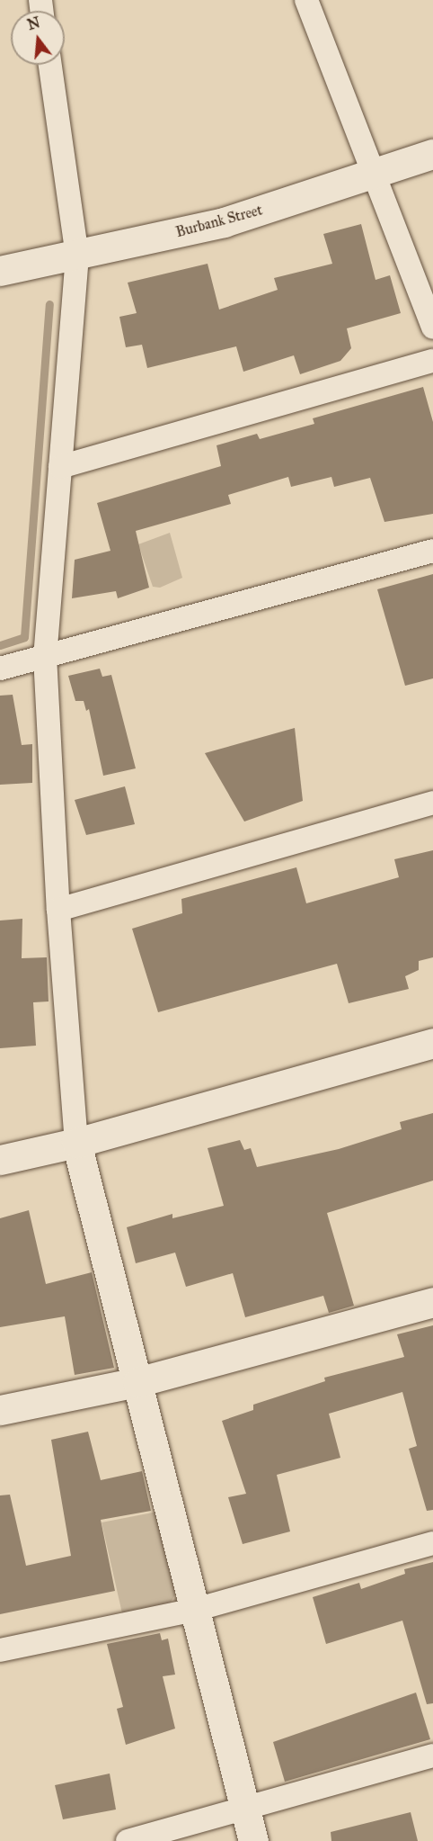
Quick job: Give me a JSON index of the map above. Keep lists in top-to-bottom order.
{
  "streets": {
    "street": ["Burbank Street"]
  },
  "north": "top"
}
